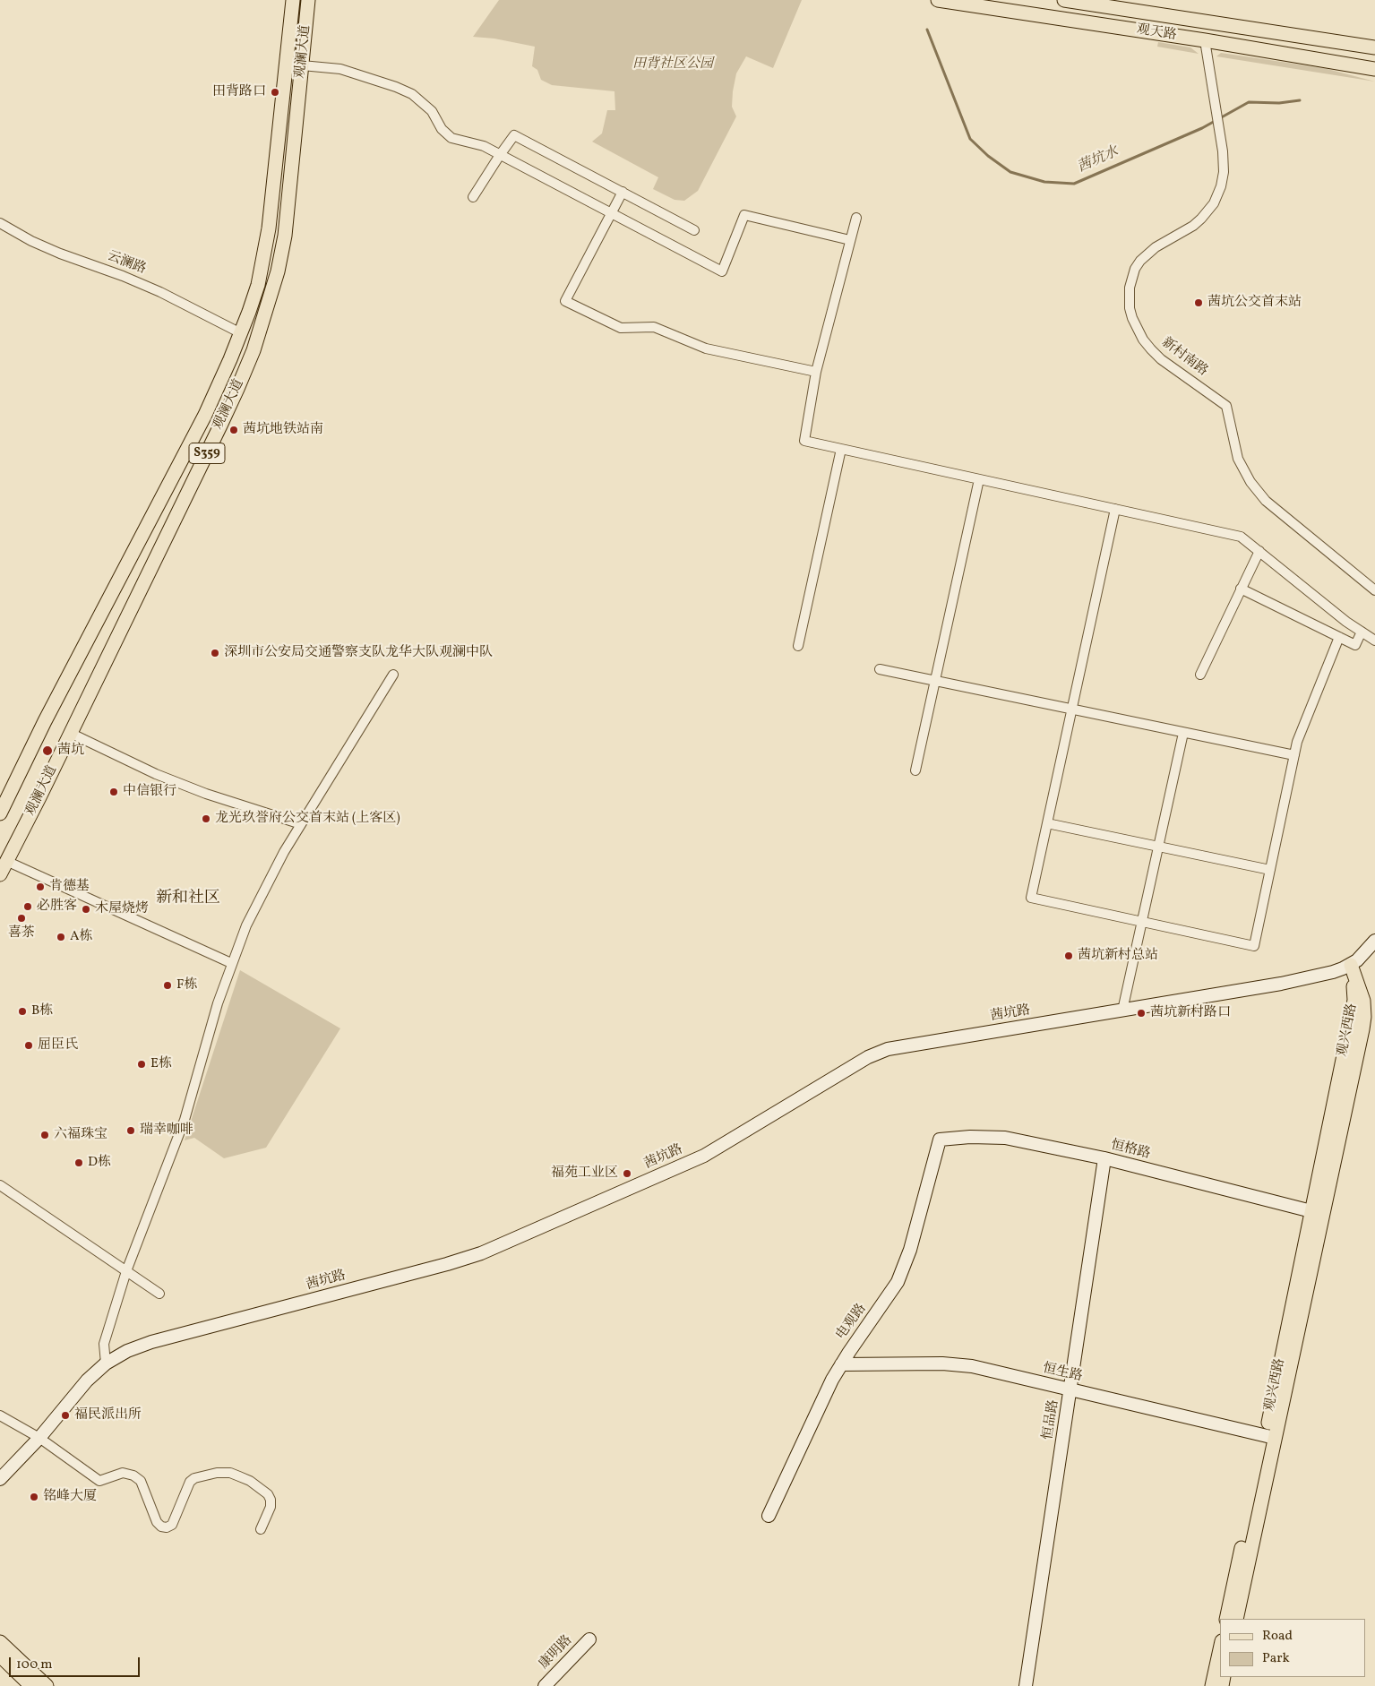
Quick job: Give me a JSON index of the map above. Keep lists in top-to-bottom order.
{
  "streets": {
    "main road": [
      "观天路",
      "观澜大道",
      "S359",
      "观兴西路"
    ],
    "street": [
      "云澜路",
      "新村南路",
      "茜坑路",
      "恒格路",
      "电观路",
      "恒生路",
      "恒品路",
      "康明路"
    ]
  },
  "crossings": [
    ["观天路", "新村南路"],
    ["观澜大道", "云澜路"],
    ["茜坑路", "观兴西路"],
    ["观兴西路", "恒格路"],
    ["观兴西路", "恒生路"],
    ["恒格路", "电观路"],
    ["恒格路", "恒品路"],
    ["电观路", "恒生路"],
    ["恒生路", "恒品路"]
  ],
  "districts": ["新和社区"],
  "water": ["茜坑水"],
  "parks": ["田背社区公园"],
  "places": [
    "田背路口",
    "茜坑公交首末站",
    "茜坑地铁站南",
    "深圳市公安局交通警察支队龙华大队观澜中队",
    "茜坑",
    "中信银行",
    "龙光玖誉府公交首末站 (上客区)",
    "肯德基",
    "必胜客",
    "木屋烧烤",
    "喜茶",
    "A栋",
    "茜坑新村总站",
    "F栋",
    "B栋",
    "茜坑新村路口",
    "屈臣氏",
    "E栋",
    "瑞幸咖啡",
    "六福珠宝",
    "D栋",
    "福苑工业区",
    "福民派出所",
    "铭峰大厦"
  ],
  "legend": ["Road", "Park"],
  "scale_bar": "100 m"
}
